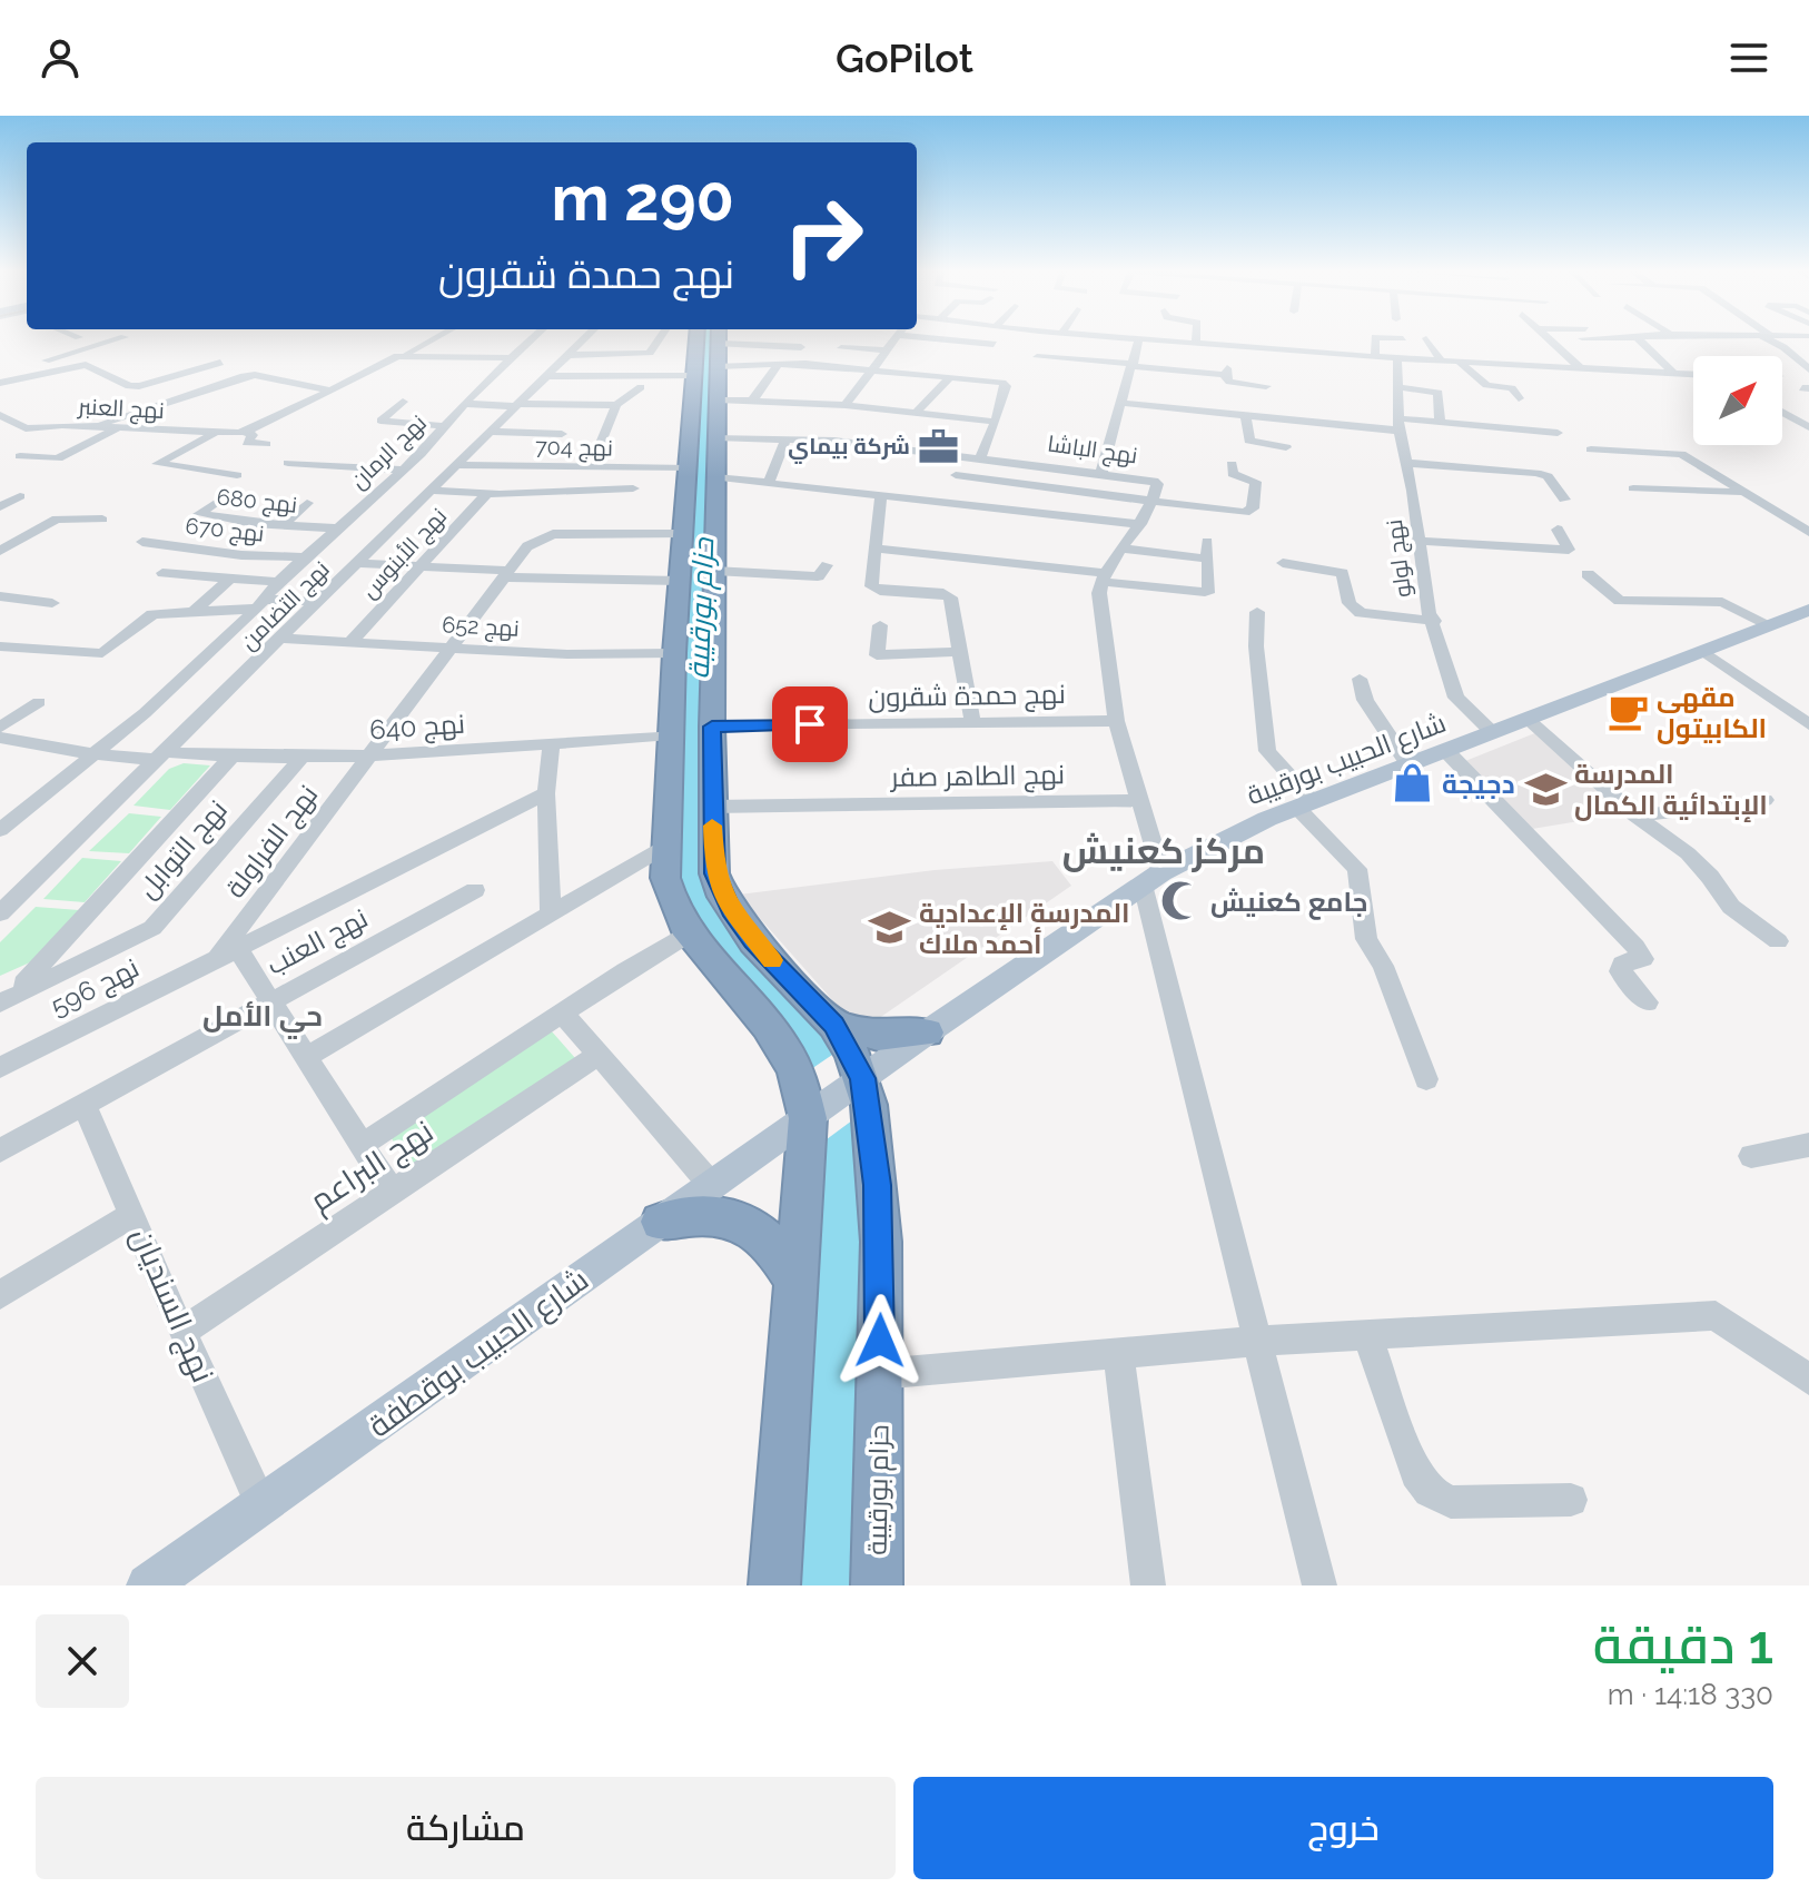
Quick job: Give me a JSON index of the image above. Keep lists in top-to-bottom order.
{
  "streets": {
    "highway": ["حزام بورقيبة"],
    "main road": ["شارع الحبيب بورقيبة", "شارع الحبيب بوقطفة"],
    "street": [
      "نهج العنبر",
      "نهج 704",
      "نهج الباشا",
      "نهج الرمان",
      "نهج 680",
      "نهج 670",
      "نهج الأبنوس",
      "نهج لولو",
      "نهج التضامن",
      "نهج 652",
      "نهج حمدة شقرون",
      "نهج 640",
      "نهج الطاهر صفر",
      "نهج الفراولة",
      "نهج التوابل",
      "نهج العنب",
      "نهج 596",
      "نهج البراعم",
      "نهج السنديان"
    ]
  },
  "crossings": [
    ["نهج 704", "نهج الباشا"],
    ["نهج 704", "نهج التضامن"],
    ["نهج 704", "حزام بورقيبة"],
    ["نهج الباشا", "حزام بورقيبة"],
    ["نهج الرمان", "نهج 680"],
    ["نهج الرمان", "نهج 670"],
    ["نهج الرمان", "نهج 640"],
    ["نهج الأبنوس", "نهج 652"],
    ["نهج لولو", "شارع الحبيب بورقيبة"],
    ["نهج التضامن", "نهج 652"],
    ["نهج التضامن", "نهج 640"],
    ["نهج 652", "نهج الفراولة"],
    ["نهج 652", "حزام بورقيبة"],
    ["نهج حمدة شقرون", "حزام بورقيبة"],
    ["نهج 640", "نهج الفراولة"],
    ["نهج 640", "نهج التوابل"],
    ["نهج 640", "حزام بورقيبة"],
    ["شارع الحبيب بورقيبة", "شارع الحبيب بوقطفة"],
    ["شارع الحبيب بورقيبة", "حزام بورقيبة"],
    ["نهج الطاهر صفر", "حزام بورقيبة"],
    ["نهج الفراولة", "نهج 596"],
    ["نهج الفراولة", "حزام بورقيبة"],
    ["نهج العنب", "نهج السنديان"],
    ["نهج البراعم", "نهج السنديان"],
    ["نهج السنديان", "شارع الحبيب بوقطفة"],
    ["شارع الحبيب بوقطفة", "حزام بورقيبة"]
  ],
  "districts": ["مركز كعنيش", "حي الأمل"],
  "water": ["حزام بورقيبة"],
  "places": {
    "office": ["شركة بيماي"],
    "cafe": ["مقهى الكابيتول"],
    "shop": ["دجيجة"],
    "school or university": ["المدرسة الإبتدائية الكمال", "المدرسة الإعدادية أحمد ملاك"],
    "mosque": ["جامع كعنيش"]
  },
  "north": "top right",
  "page": {
    "header": "GoPilot",
    "turn": ["290 m", "نهج حمدة شقرون"],
    "heading": ["1 دقيقة", "330 m · 14:18"],
    "buttons": ["خروج", "مشاركة"]
  }
}
